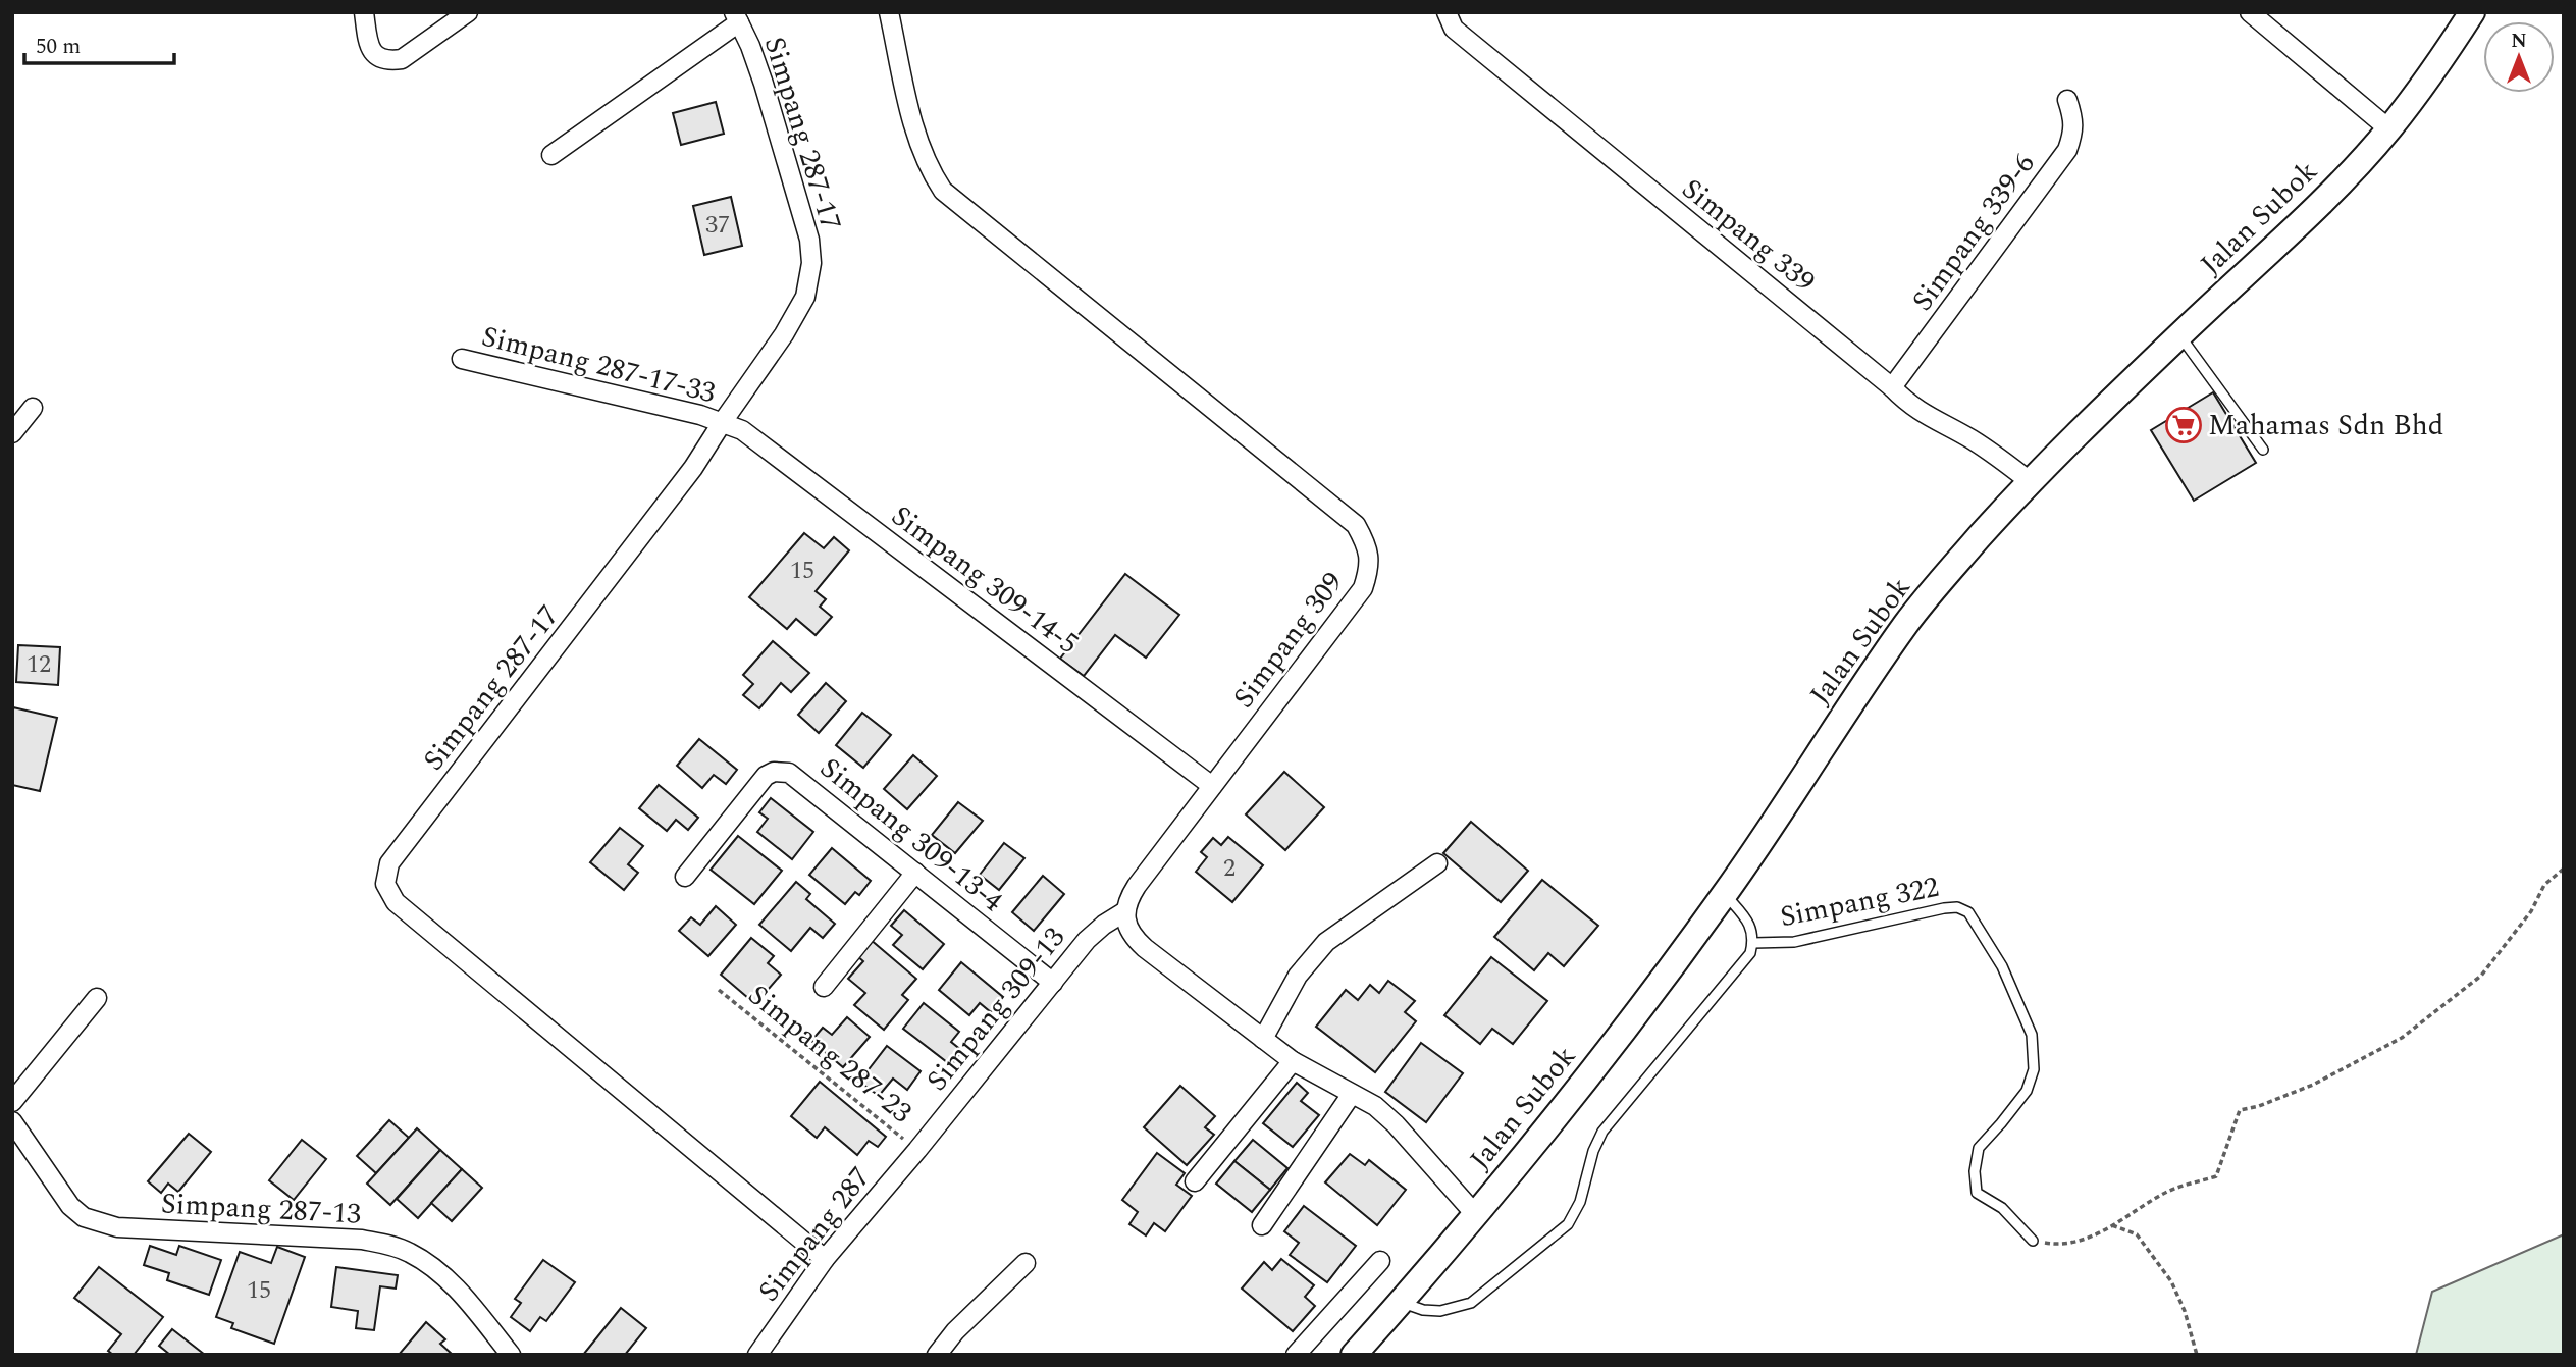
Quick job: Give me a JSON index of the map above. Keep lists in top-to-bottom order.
{
  "streets": {
    "main road": ["Jalan Subok"],
    "street": [
      "Simpang 287-17",
      "Simpang 339-6",
      "Simpang 339",
      "Simpang 287-17-33",
      "Simpang 309-14-5",
      "Simpang 309",
      "Simpang 309-13-4",
      "Simpang 309-13",
      "Simpang 287-13",
      "Simpang 287"
    ],
    "lane": ["Simpang 322"],
    "path": ["Simpang 287-23"]
  },
  "crossings": [
    ["Simpang 287-17", "Simpang 287-17-33"],
    ["Simpang 287-17", "Simpang 309-14-5"],
    ["Simpang 287-17", "Simpang 287"],
    ["Jalan Subok", "Simpang 339"],
    ["Jalan Subok", "Simpang 322"],
    ["Simpang 339-6", "Simpang 339"],
    ["Simpang 287-17-33", "Simpang 309-14-5"],
    ["Simpang 309-14-5", "Simpang 309"],
    ["Simpang 309", "Simpang 309-13"],
    ["Simpang 309-13-4", "Simpang 309-13"],
    ["Simpang 309-13", "Simpang 287-23"],
    ["Simpang 309-13", "Simpang 287"],
    ["Simpang 287-23", "Simpang 287"]
  ],
  "places": {
    "supermarket": ["Mahamas Sdn Bhd"]
  },
  "house_numbers": [
    "37",
    "15",
    "12",
    "2",
    "15"
  ],
  "scale_bar": "50 m",
  "north": "top"
}
